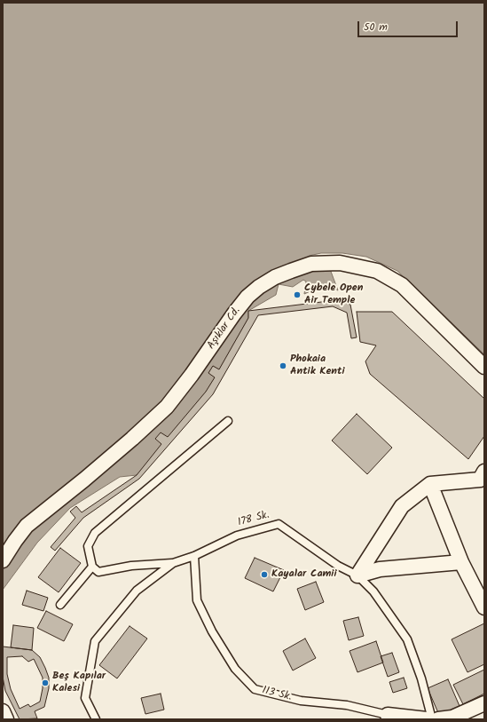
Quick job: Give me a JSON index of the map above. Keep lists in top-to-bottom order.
{
  "streets": {
    "street": ["Aşıklar Cd.", "113 Sk."],
    "lane": ["178 Sk."]
  },
  "crossings": [
    ["178 Sk.", "113 Sk."]
  ],
  "places": [
    "Cybele Open Air Temple",
    "Phokaia Antik Kenti",
    "Kayalar Camii",
    "Beş Kapılar Kalesi"
  ],
  "scale_bar": "50 m"
}
